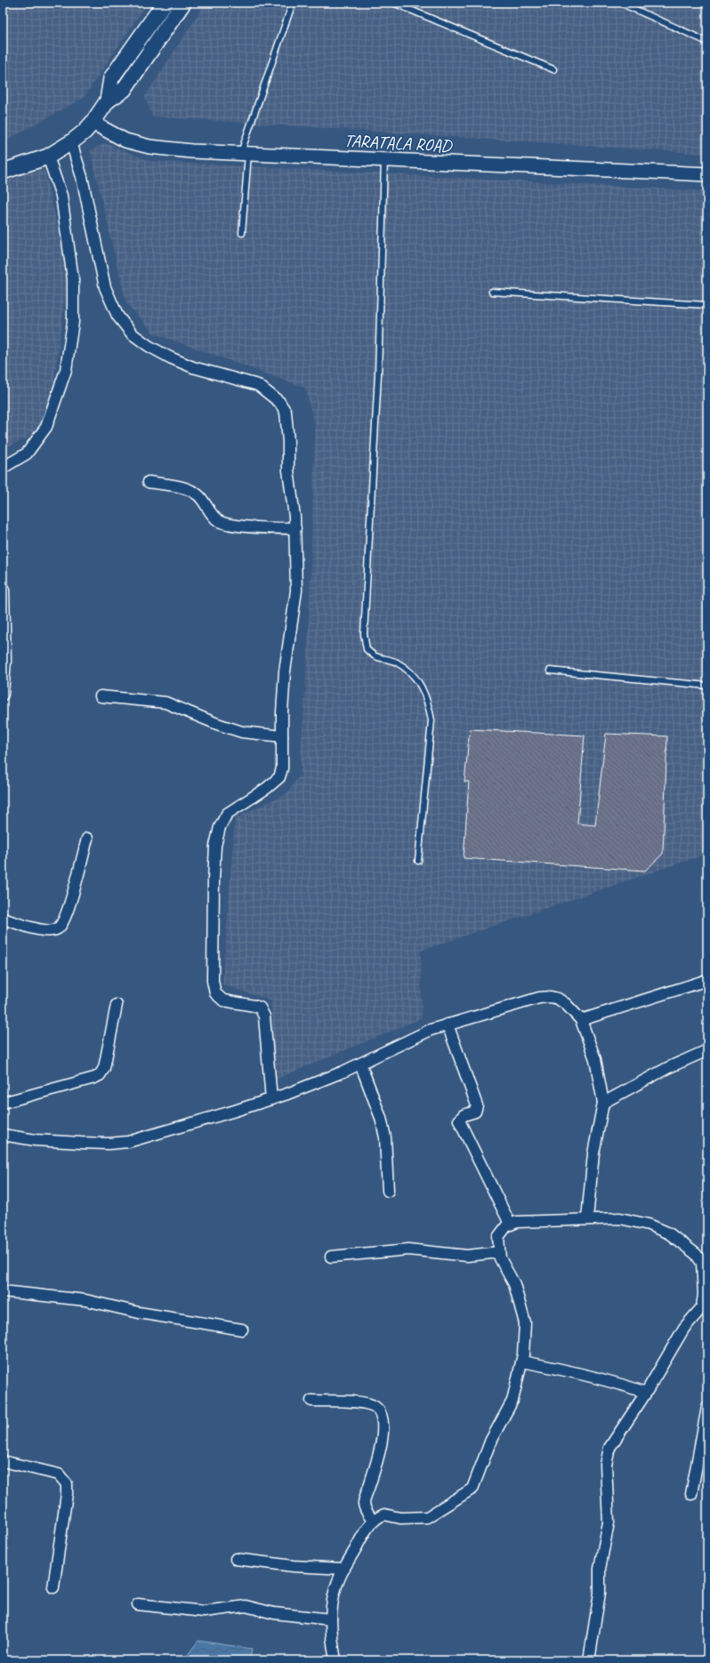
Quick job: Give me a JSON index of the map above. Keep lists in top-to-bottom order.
{
  "streets": {
    "street": ["TARATALA ROAD"]
  }
}
